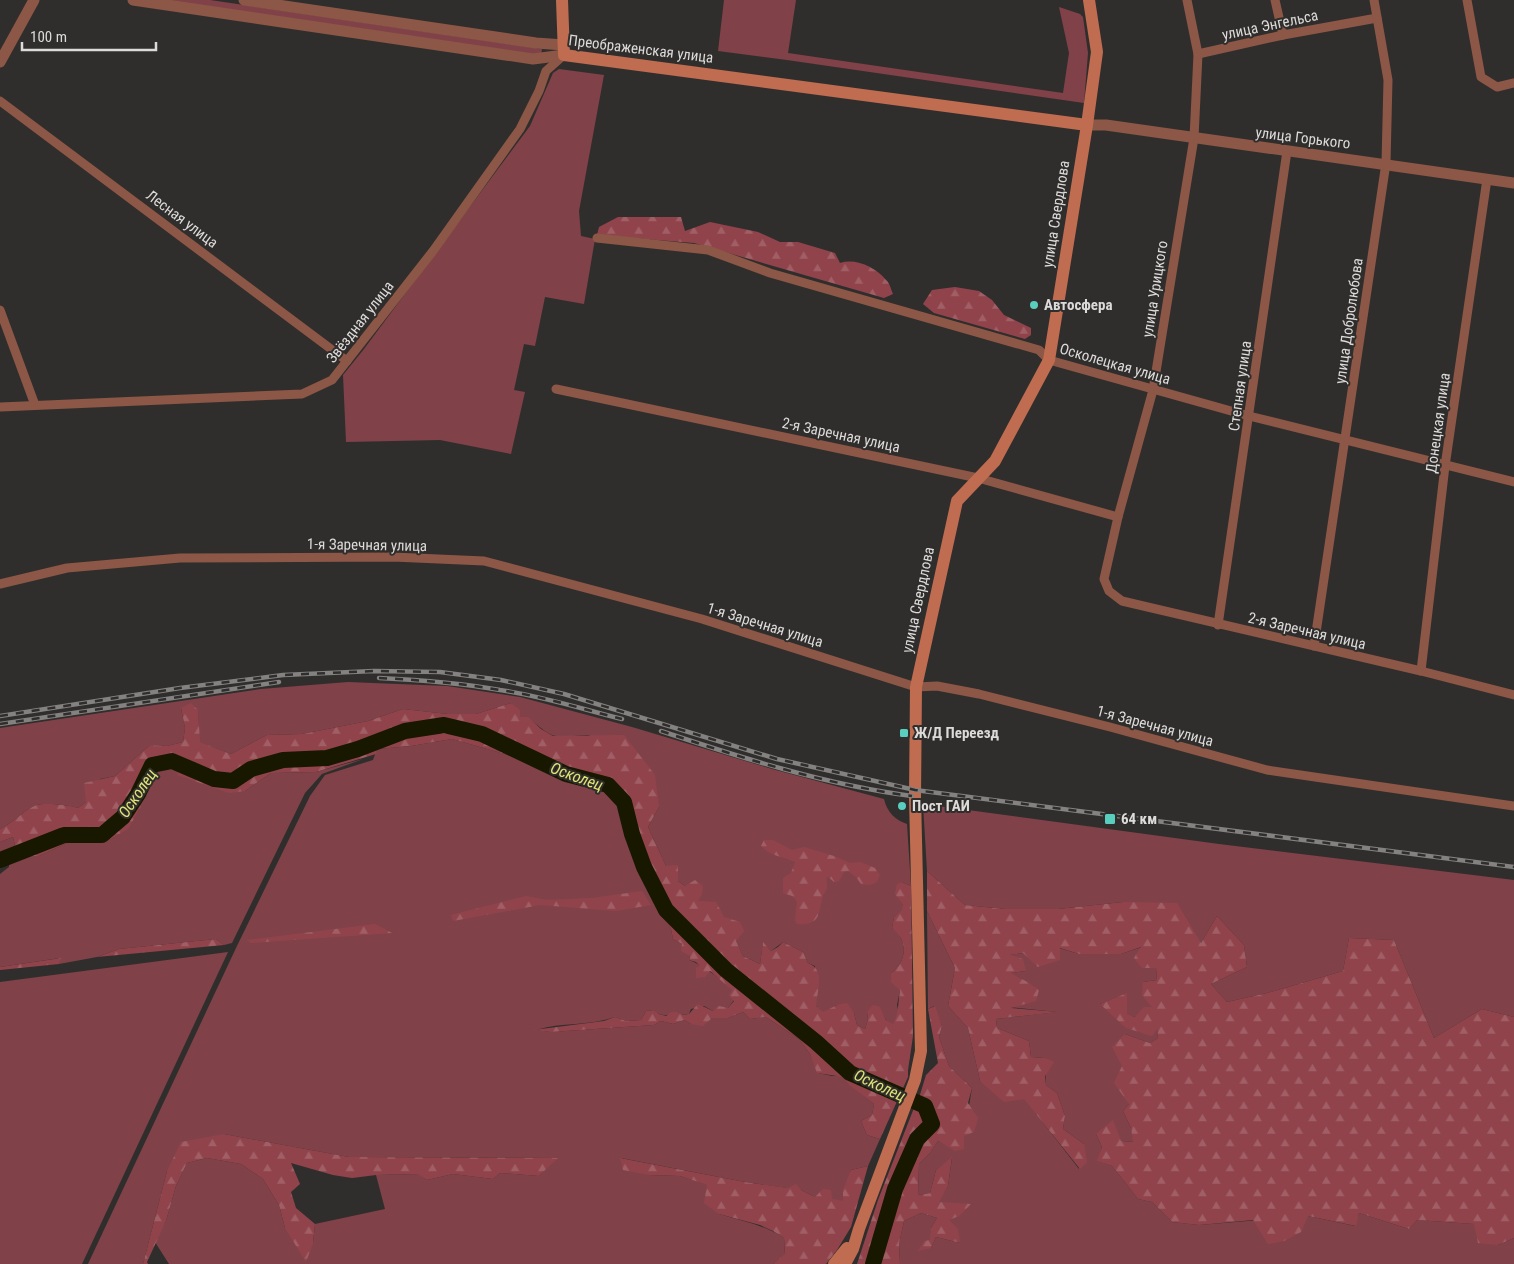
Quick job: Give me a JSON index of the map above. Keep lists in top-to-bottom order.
{
  "streets": {
    "main road": ["Преображенская улица", "улица Свердлова"],
    "street": [
      "улица Энгельса",
      "улица Горького",
      "Лесная улица",
      "улица Урицкого",
      "улица Добролюбова",
      "Звёздная улица",
      "Осколецкая улица",
      "Степная улица",
      "Донецкая улица",
      "2-я Заречная улица",
      "1-я Заречная улица"
    ]
  },
  "crossings": [
    ["улица Энгельса", "улица Урицкого"],
    ["улица Энгельса", "улица Добролюбова"],
    ["Преображенская улица", "улица Горького"],
    ["Преображенская улица", "улица Свердлова"],
    ["Преображенская улица", "Звёздная улица"],
    ["улица Горького", "улица Свердлова"],
    ["улица Горького", "улица Урицкого"],
    ["улица Горького", "улица Добролюбова"],
    ["улица Горького", "Степная улица"],
    ["улица Горького", "Донецкая улица"],
    ["улица Свердлова", "Осколецкая улица"],
    ["улица Свердлова", "2-я Заречная улица"],
    ["улица Свердлова", "1-я Заречная улица"],
    ["Лесная улица", "Звёздная улица"],
    ["улица Урицкого", "Осколецкая улица"],
    ["улица Урицкого", "2-я Заречная улица"],
    ["улица Добролюбова", "Осколецкая улица"],
    ["улица Добролюбова", "2-я Заречная улица"],
    ["Осколецкая улица", "Степная улица"],
    ["Осколецкая улица", "Донецкая улица"],
    ["Степная улица", "2-я Заречная улица"],
    ["Донецкая улица", "2-я Заречная улица"]
  ],
  "water": ["Осколец"],
  "places": {
    "other": ["Автосфера", "Пост ГАИ"],
    "transit": ["Ж/Д Переезд", "64 км"]
  },
  "scale_bar": "100 m"
}
